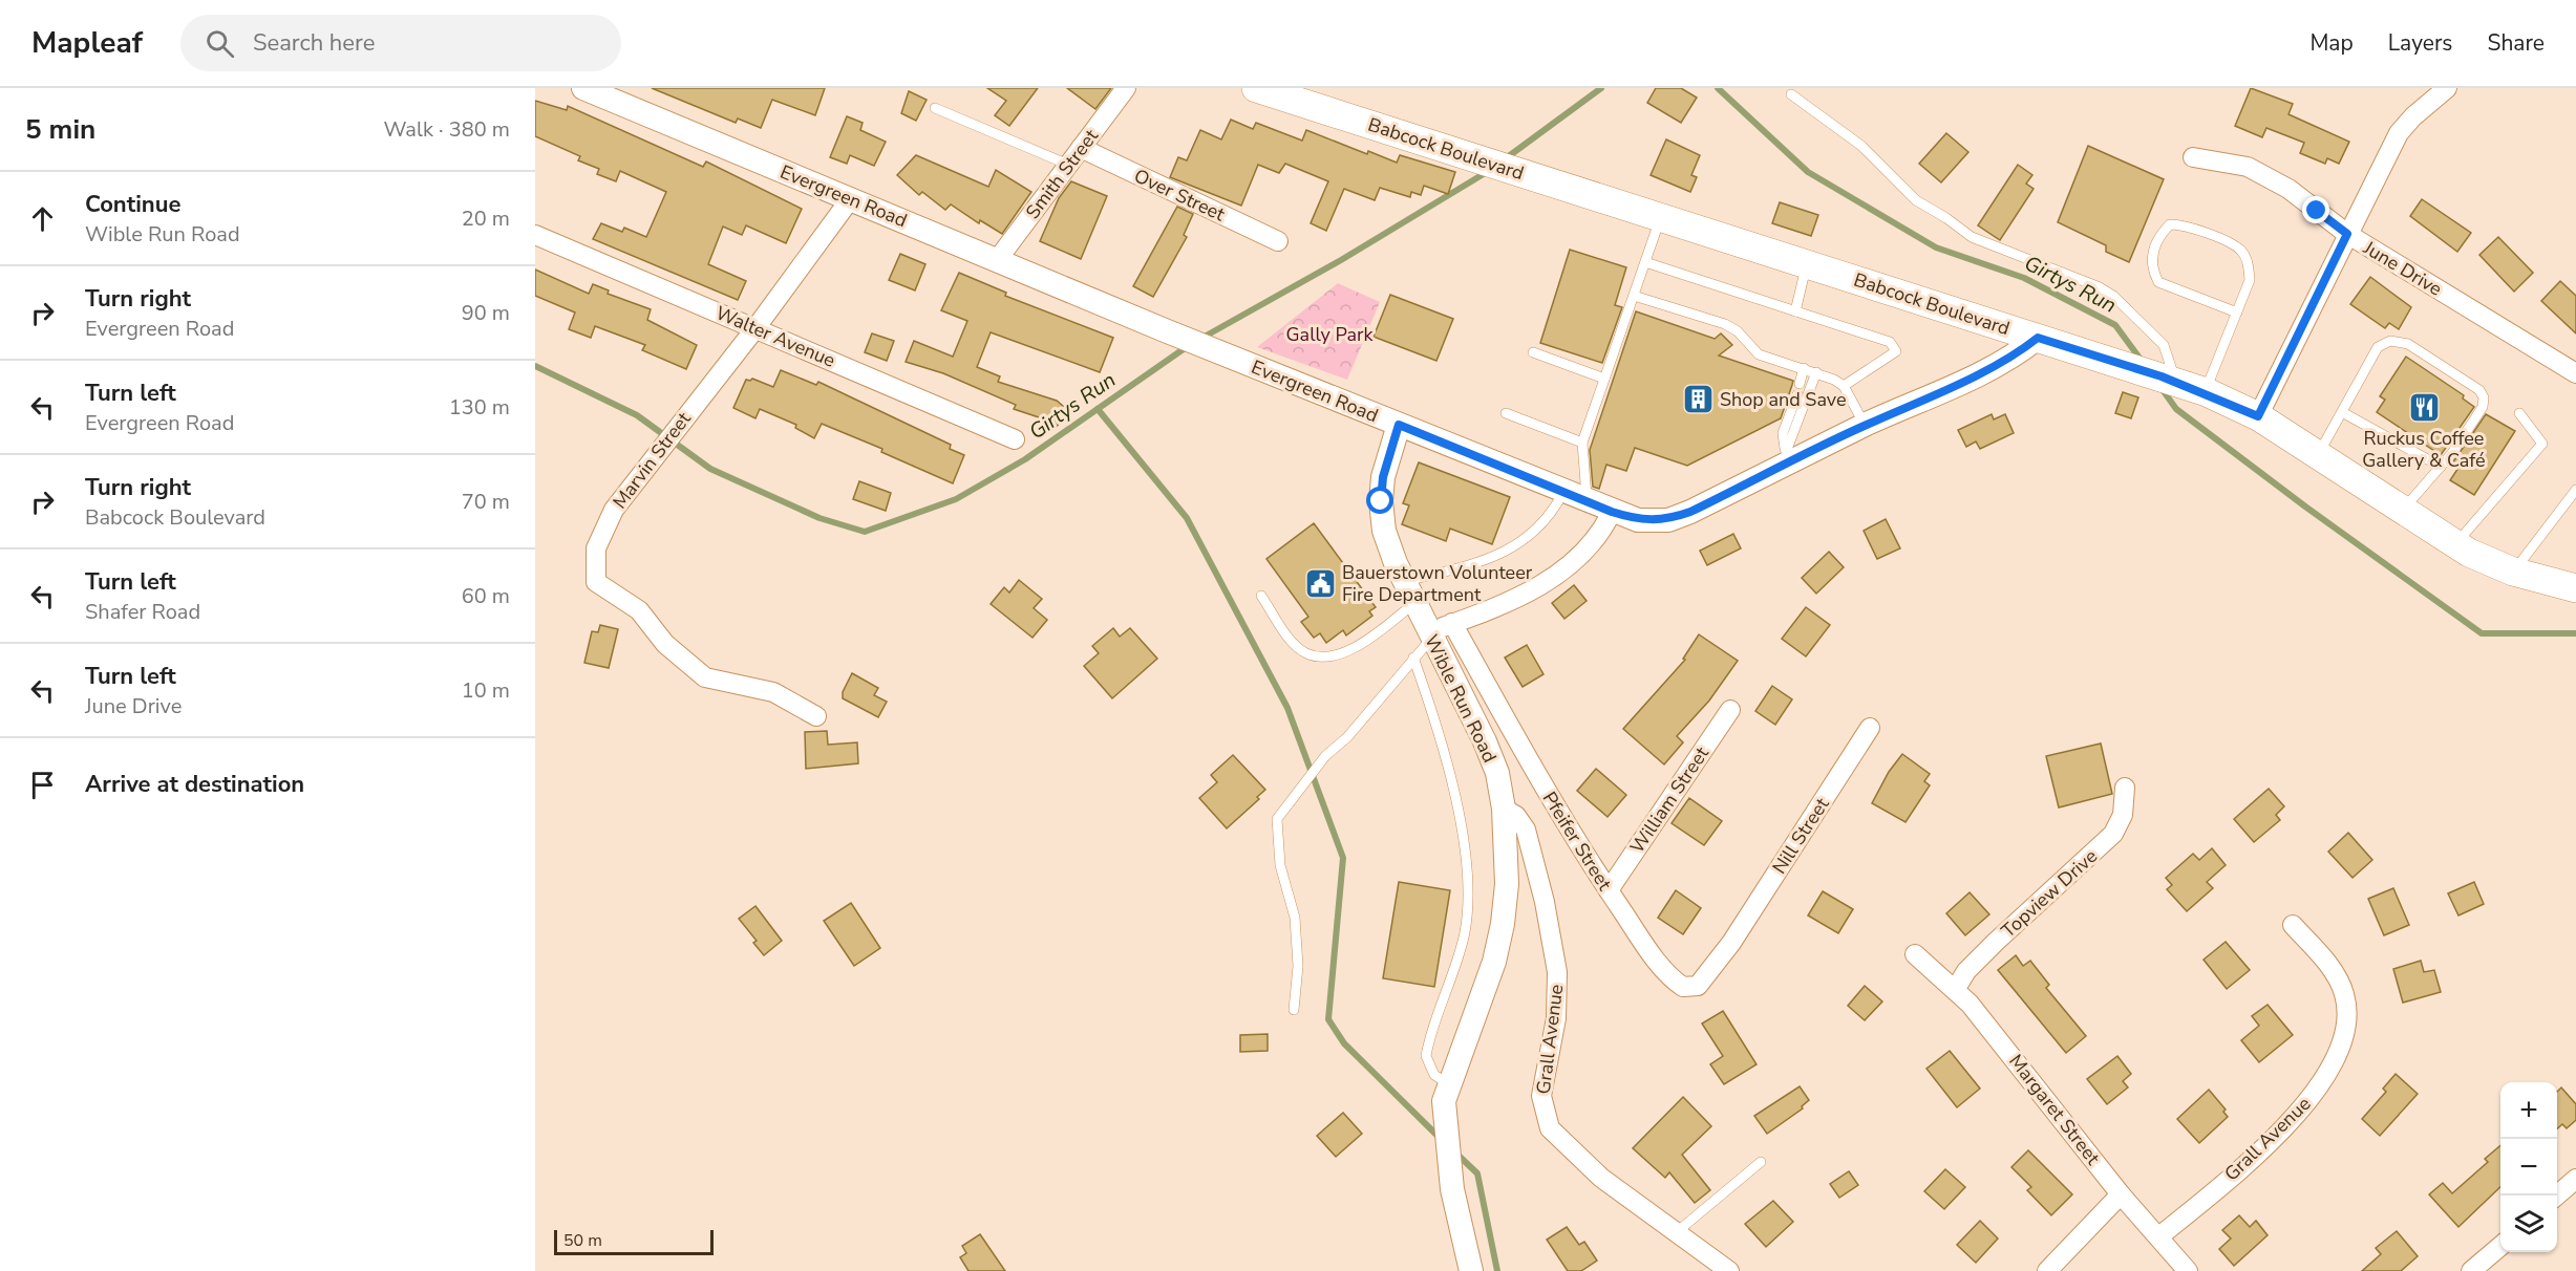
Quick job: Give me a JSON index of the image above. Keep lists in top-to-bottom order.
{
  "streets": {
    "main road": ["Babcock Boulevard"],
    "street": [
      "Smith Street",
      "Over Street",
      "Evergreen Road",
      "June Drive",
      "Walter Avenue",
      "Marvin Street",
      "Wible Run Road",
      "William Street",
      "Nill Street",
      "Pfeifer Street",
      "Topview Drive",
      "Grall Avenue",
      "Margaret Street"
    ]
  },
  "crossings": [
    ["Babcock Boulevard", "Evergreen Road"],
    ["Smith Street", "Over Street"],
    ["Smith Street", "Evergreen Road"],
    ["Evergreen Road", "Marvin Street"],
    ["Evergreen Road", "Wible Run Road"],
    ["Walter Avenue", "Marvin Street"],
    ["Wible Run Road", "Grall Avenue"],
    ["William Street", "Pfeifer Street"],
    ["Nill Street", "Pfeifer Street"],
    ["Topview Drive", "Margaret Street"],
    ["Grall Avenue", "Margaret Street"]
  ],
  "water": ["Girtys Run"],
  "parks": ["Gally Park"],
  "places": {
    "building": ["Shop and Save"],
    "restaurant": ["Ruckus Coffee Gallery & Café"],
    "public building": ["Bauerstown Volunteer Fire Department"]
  },
  "scale_bar": "50 m",
  "page": {
    "header": "Mapleaf",
    "search": "Search here",
    "nav": ["Map", "Layers", "Share"],
    "heading": ["5 min", "Walk · 380 m"],
    "list": [
      ["Continue", "Wible Run Road", "20 m"],
      ["Turn right", "Evergreen Road", "90 m"],
      ["Turn left", "Evergreen Road", "130 m"],
      ["Turn right", "Babcock Boulevard", "70 m"],
      ["Turn left", "Shafer Road", "60 m"],
      ["Turn left", "June Drive", "10 m"],
      "Arrive at destination"
    ],
    "map_buttons": ["+", "−"],
    "scale": "50 m"
  }
}
